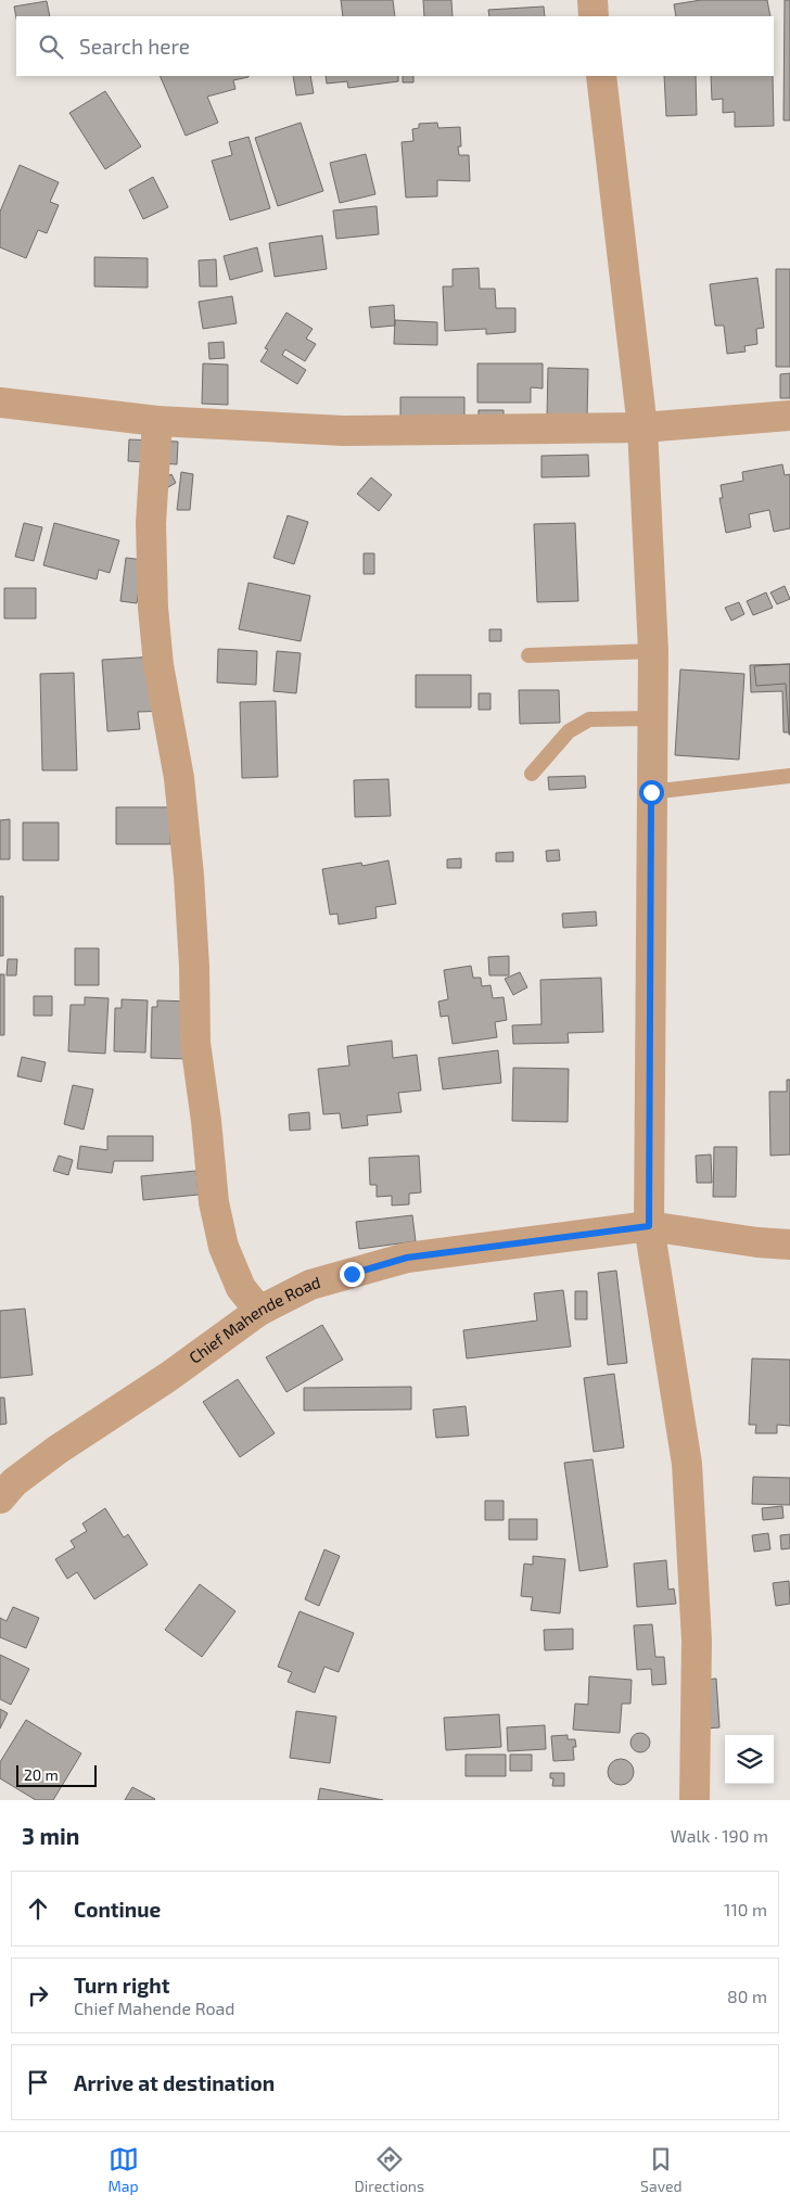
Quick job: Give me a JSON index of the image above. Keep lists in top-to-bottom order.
{
  "streets": {
    "street": ["Chief Mahende Road"]
  },
  "scale_bar": "20 m",
  "page": {
    "search": "Search here",
    "scale": "20 m",
    "heading": ["3 min", "Walk · 190 m"],
    "list": [
      ["Continue", "110 m"],
      ["Turn right", "Chief Mahende Road", "80 m"],
      "Arrive at destination"
    ],
    "nav": ["Map", "Directions", "Saved"]
  }
}
